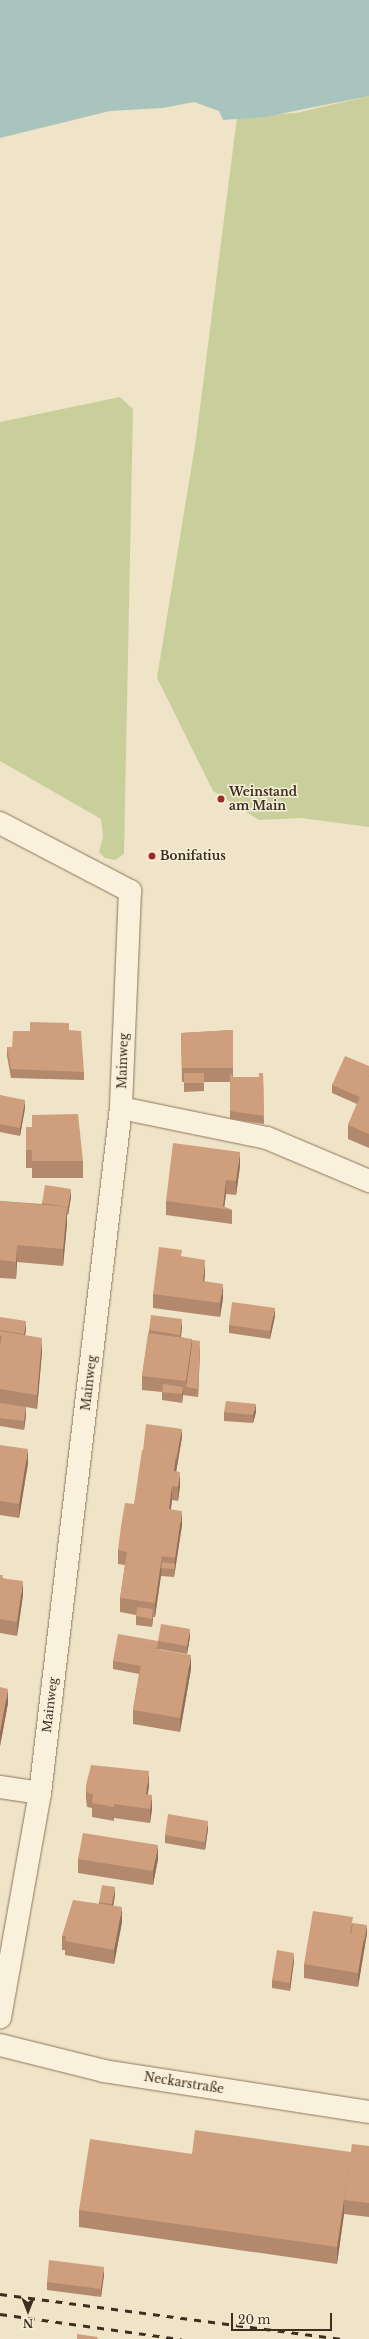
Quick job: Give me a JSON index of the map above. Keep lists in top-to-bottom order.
{
  "streets": {
    "street": ["Mainweg", "Neckarstraße"]
  },
  "places": ["Weinstand am Main", "Bonifatius"],
  "scale_bar": "20 m",
  "north": "bottom"
}
